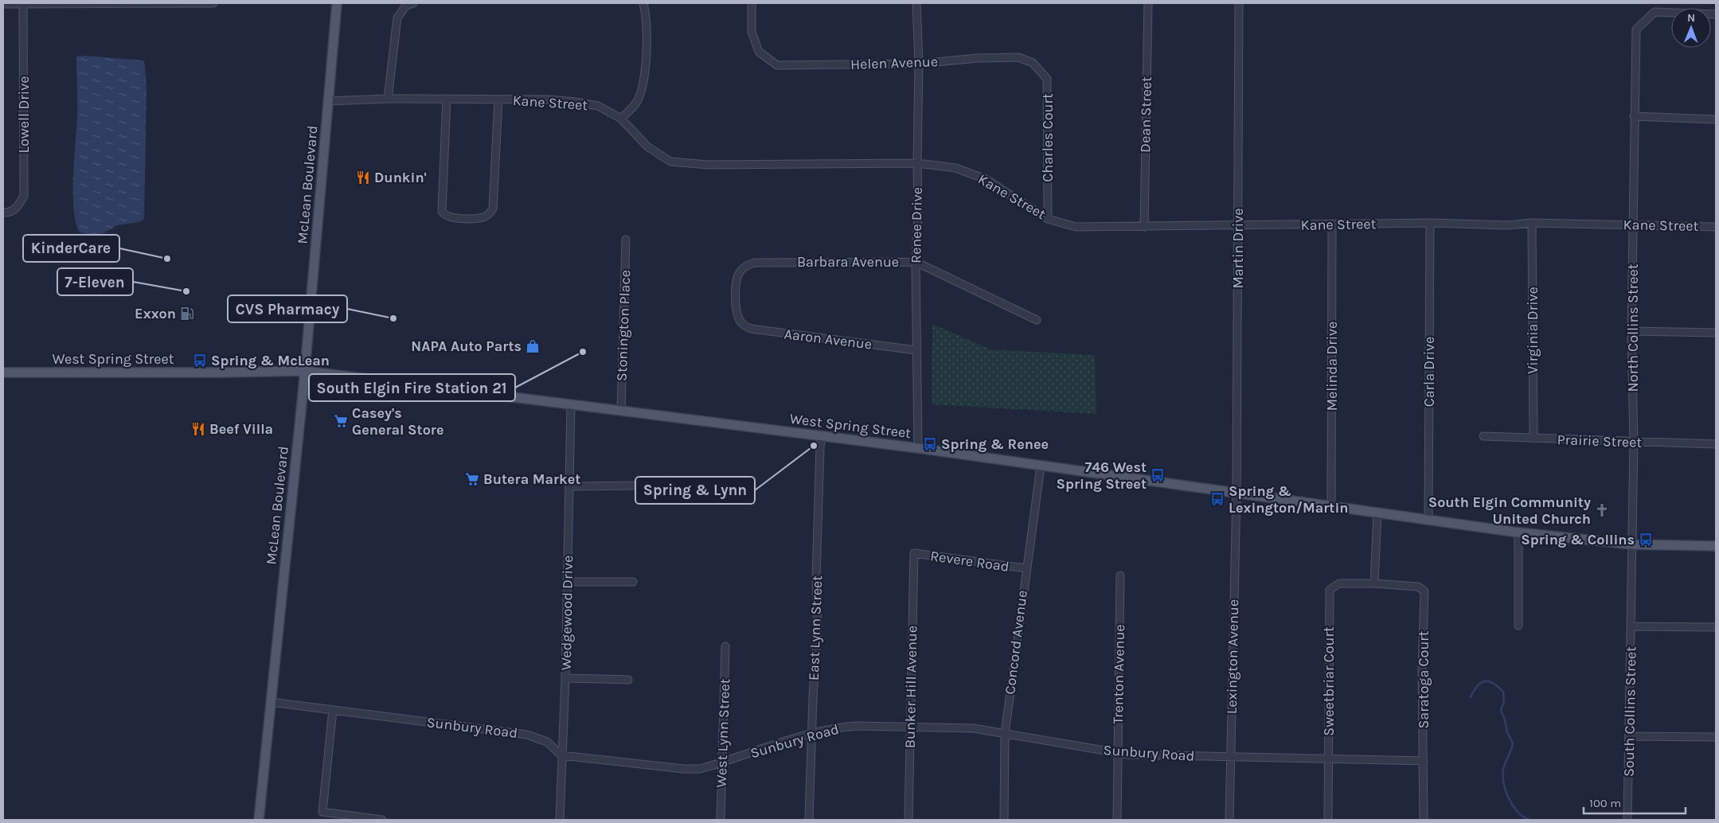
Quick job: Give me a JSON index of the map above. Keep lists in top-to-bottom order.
{
  "streets": {
    "main road": ["McLean Boulevard", "West Spring Street"],
    "street": [
      "Helen Avenue",
      "Kane Street",
      "Lowell Drive",
      "Dean Street",
      "Charles Court",
      "Renee Drive",
      "Martin Drive",
      "Barbara Avenue",
      "Stonington Place",
      "North Collins Street",
      "Virginia Drive",
      "Aaron Avenue",
      "Melinda Drive",
      "Carla Drive",
      "Prairie Street",
      "Revere Road",
      "Wedgewood Drive",
      "East Lynn Street",
      "Concord Avenue",
      "Lexington Avenue",
      "Trenton Avenue",
      "Saratoga Court",
      "Sweetbriar Court",
      "Bunker Hill Avenue",
      "South Collins Street",
      "Sunbury Road",
      "West Lynn Street"
    ]
  },
  "crossings": [
    ["Helen Avenue", "Charles Court"],
    ["Helen Avenue", "Renee Drive"],
    ["Kane Street", "Dean Street"],
    ["Kane Street", "Charles Court"],
    ["Kane Street", "McLean Boulevard"],
    ["Kane Street", "Renee Drive"],
    ["Kane Street", "Martin Drive"],
    ["Kane Street", "North Collins Street"],
    ["Kane Street", "Virginia Drive"],
    ["Kane Street", "Melinda Drive"],
    ["Kane Street", "Carla Drive"],
    ["McLean Boulevard", "West Spring Street"],
    ["McLean Boulevard", "Sunbury Road"],
    ["Renee Drive", "Barbara Avenue"],
    ["Renee Drive", "Aaron Avenue"],
    ["Renee Drive", "West Spring Street"],
    ["Martin Drive", "West Spring Street"],
    ["Martin Drive", "Lexington Avenue"],
    ["Barbara Avenue", "Aaron Avenue"],
    ["Stonington Place", "West Spring Street"],
    ["North Collins Street", "West Spring Street"],
    ["North Collins Street", "Prairie Street"],
    ["North Collins Street", "South Collins Street"],
    ["Virginia Drive", "Prairie Street"],
    ["West Spring Street", "Melinda Drive"],
    ["West Spring Street", "Carla Drive"],
    ["West Spring Street", "Wedgewood Drive"],
    ["West Spring Street", "East Lynn Street"],
    ["West Spring Street", "Concord Avenue"],
    ["West Spring Street", "Lexington Avenue"],
    ["Revere Road", "Concord Avenue"],
    ["Revere Road", "Bunker Hill Avenue"],
    ["Wedgewood Drive", "Sunbury Road"],
    ["East Lynn Street", "Sunbury Road"],
    ["Concord Avenue", "Sunbury Road"],
    ["Lexington Avenue", "Sunbury Road"],
    ["Trenton Avenue", "Sunbury Road"],
    ["Saratoga Court", "Sweetbriar Court"],
    ["Saratoga Court", "Sunbury Road"],
    ["Sweetbriar Court", "Sunbury Road"],
    ["Bunker Hill Avenue", "Sunbury Road"],
    ["Sunbury Road", "West Lynn Street"]
  ],
  "places": {
    "restaurant": ["Dunkin'", "Beef Villa"],
    "other": [
      "KinderCare",
      "7-Eleven",
      "CVS Pharmacy",
      "South Elgin Fire Station 21",
      "Spring & Lynn"
    ],
    "fuel station": ["Exxon"],
    "shop": ["NAPA Auto Parts"],
    "bus stop": [
      "Spring & McLean",
      "Spring & Renee",
      "746 West Spring Street",
      "Spring & Lexington/Martin",
      "Spring & Collins"
    ],
    "supermarket": ["Casey's General Store", "Butera Market"],
    "church": ["South Elgin Community United Church"]
  },
  "scale_bar": "100 m",
  "north": "top"
}
